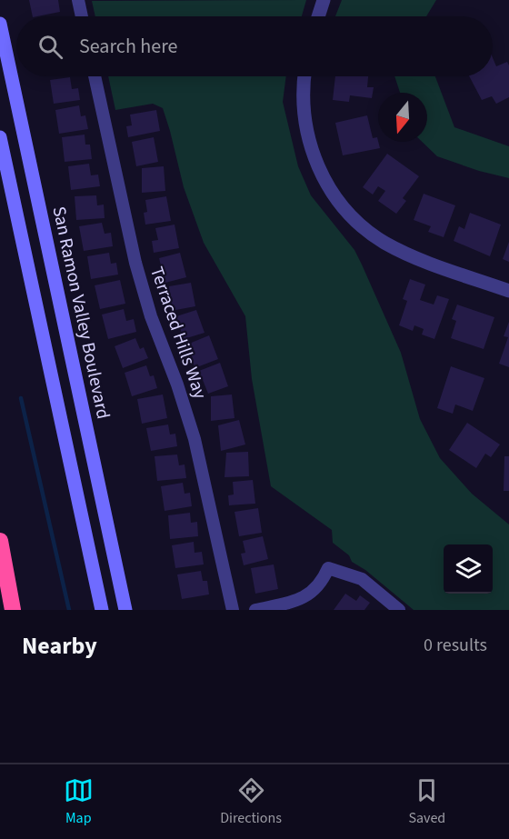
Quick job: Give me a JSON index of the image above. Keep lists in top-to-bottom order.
{
  "streets": {
    "main road": ["San Ramon Valley Boulevard"],
    "street": ["Terraced Hills Way"]
  },
  "north": "bottom",
  "page": {
    "search": "Search here",
    "heading": ["Nearby", "0 results"],
    "nav": ["Map", "Directions", "Saved"]
  }
}
